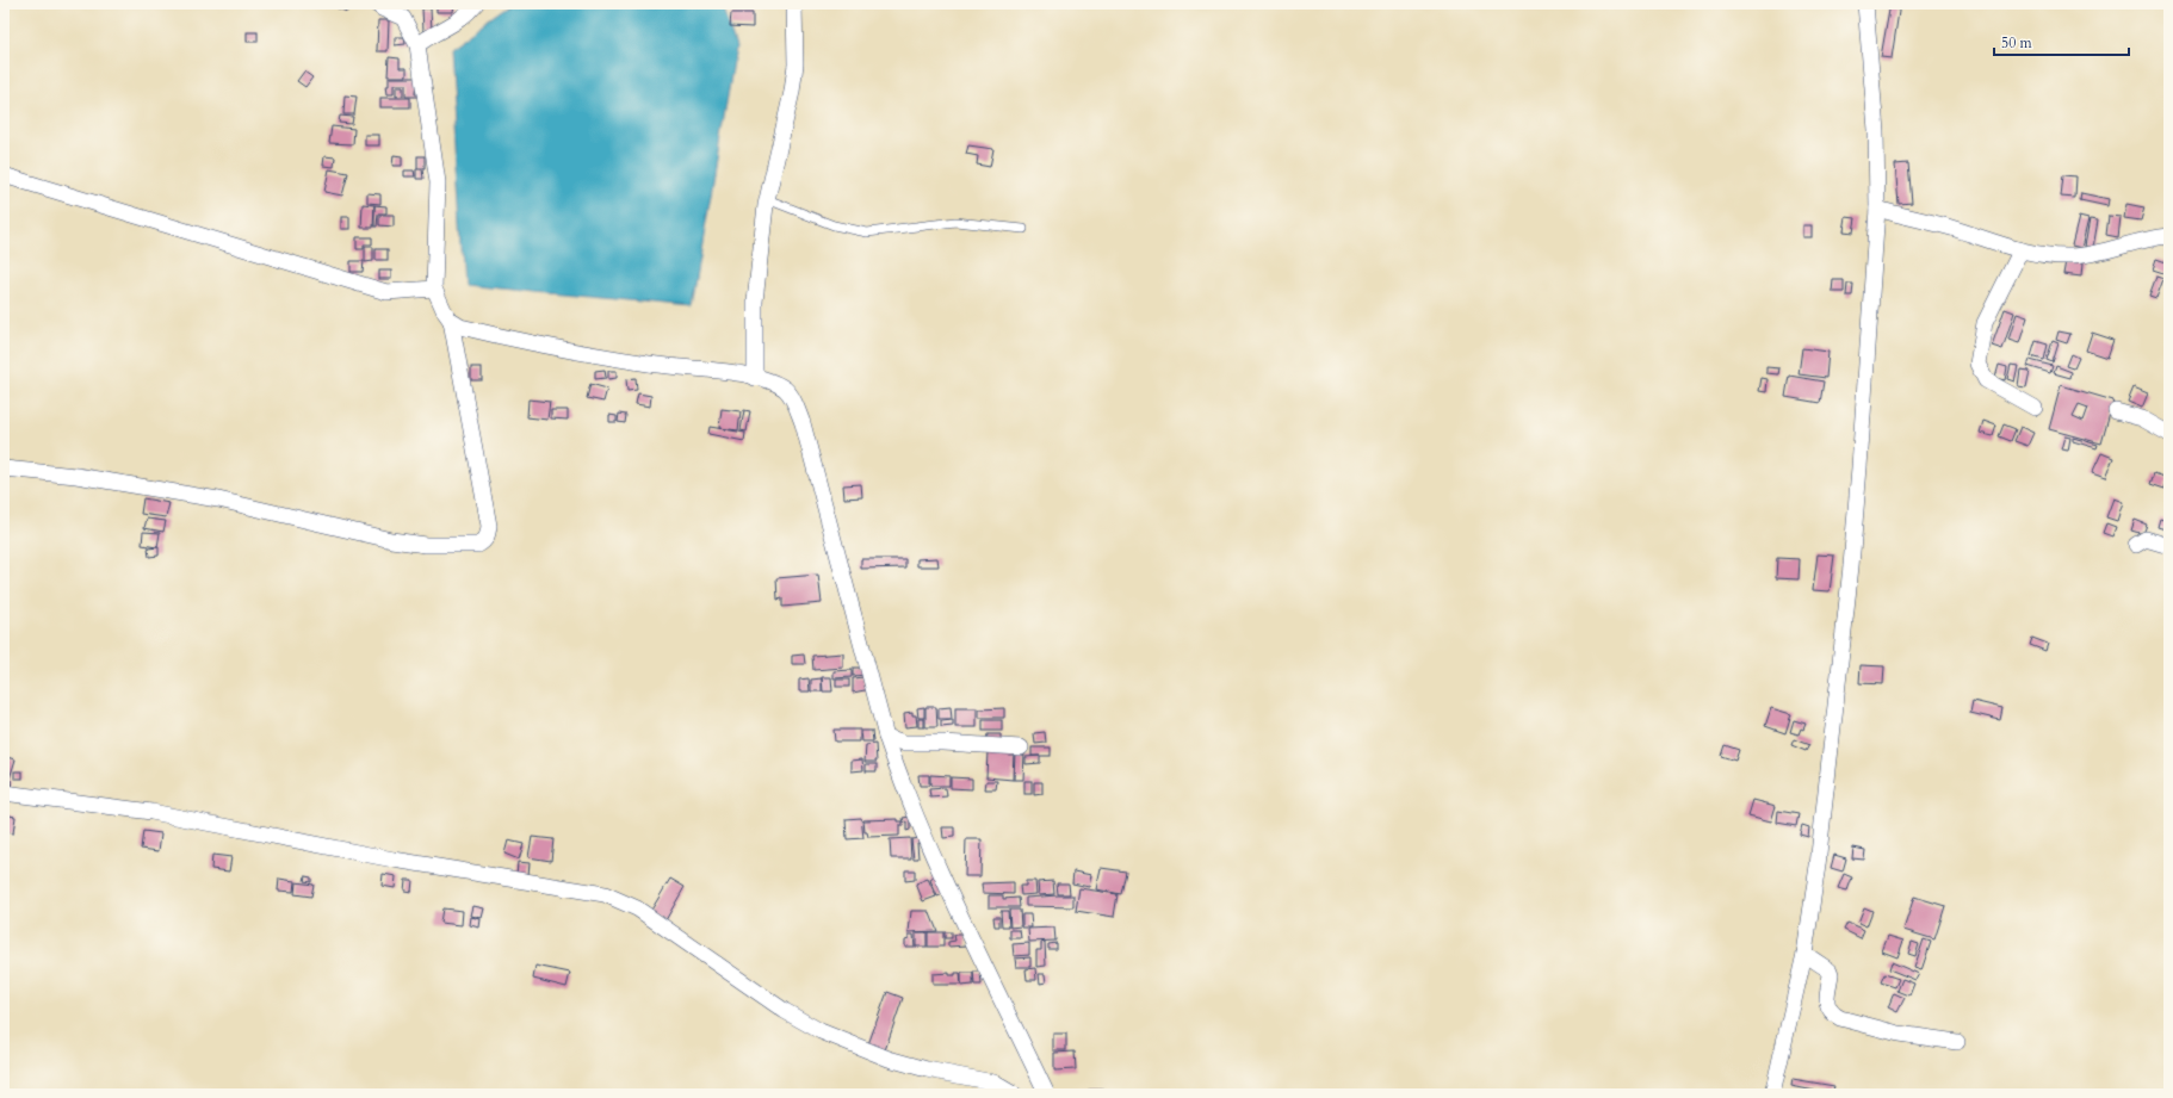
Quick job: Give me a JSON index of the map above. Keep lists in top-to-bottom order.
{
  "scale_bar": "50 m"
}
